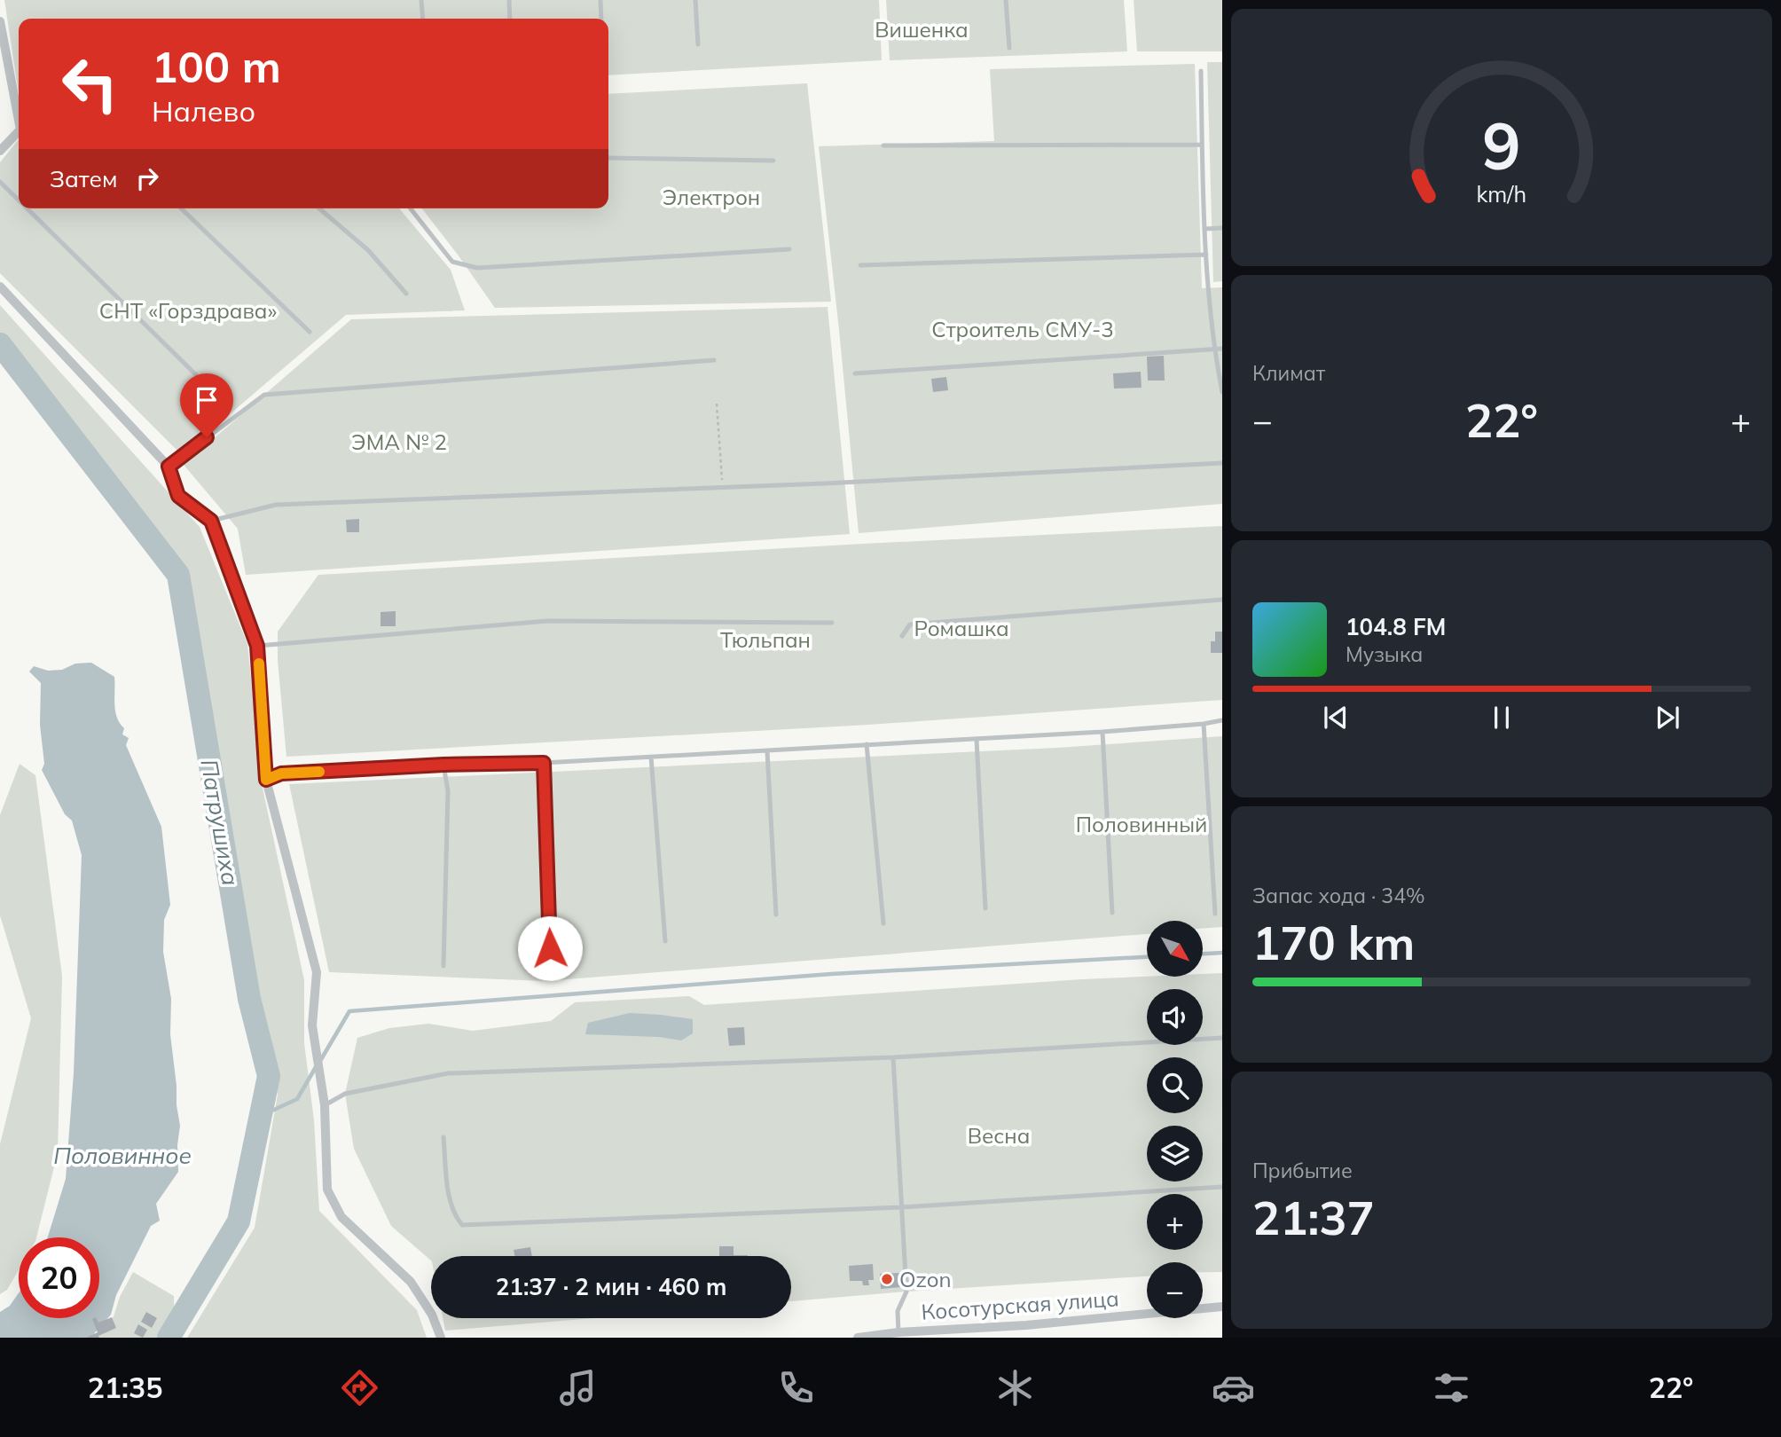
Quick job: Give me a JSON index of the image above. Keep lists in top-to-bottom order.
{
  "streets": {
    "street": ["Косотурская улица"]
  },
  "water": ["Патрушиха", "Половинное"],
  "parks": [
    "Вишенка",
    "Электрон",
    "СНТ «Горздрава»",
    "Строитель СМУ-3",
    "ЭМА № 2",
    "Ромашка",
    "Тюльпан",
    "Половинный",
    "Весна"
  ],
  "places": ["Ozon"],
  "north": "bottom right",
  "page": {
    "turn": ["100 m", "Налево"],
    "then": "Затем",
    "tile": [
      "Климат",
      ["Запас хода · 34%", "170 km"],
      ["Прибытие", "21:37"]
    ],
    "heat": ["−", "22°", "+"],
    "song": ["104.8 FM", "Музыка"],
    "map_buttons": ["+", "−"],
    "limit": "20",
    "trip": "21:37 · 2 мин · 460 m",
    "tabs": ["21:35", "22°"],
    "gauge": ["9", "km/h"]
  }
}
